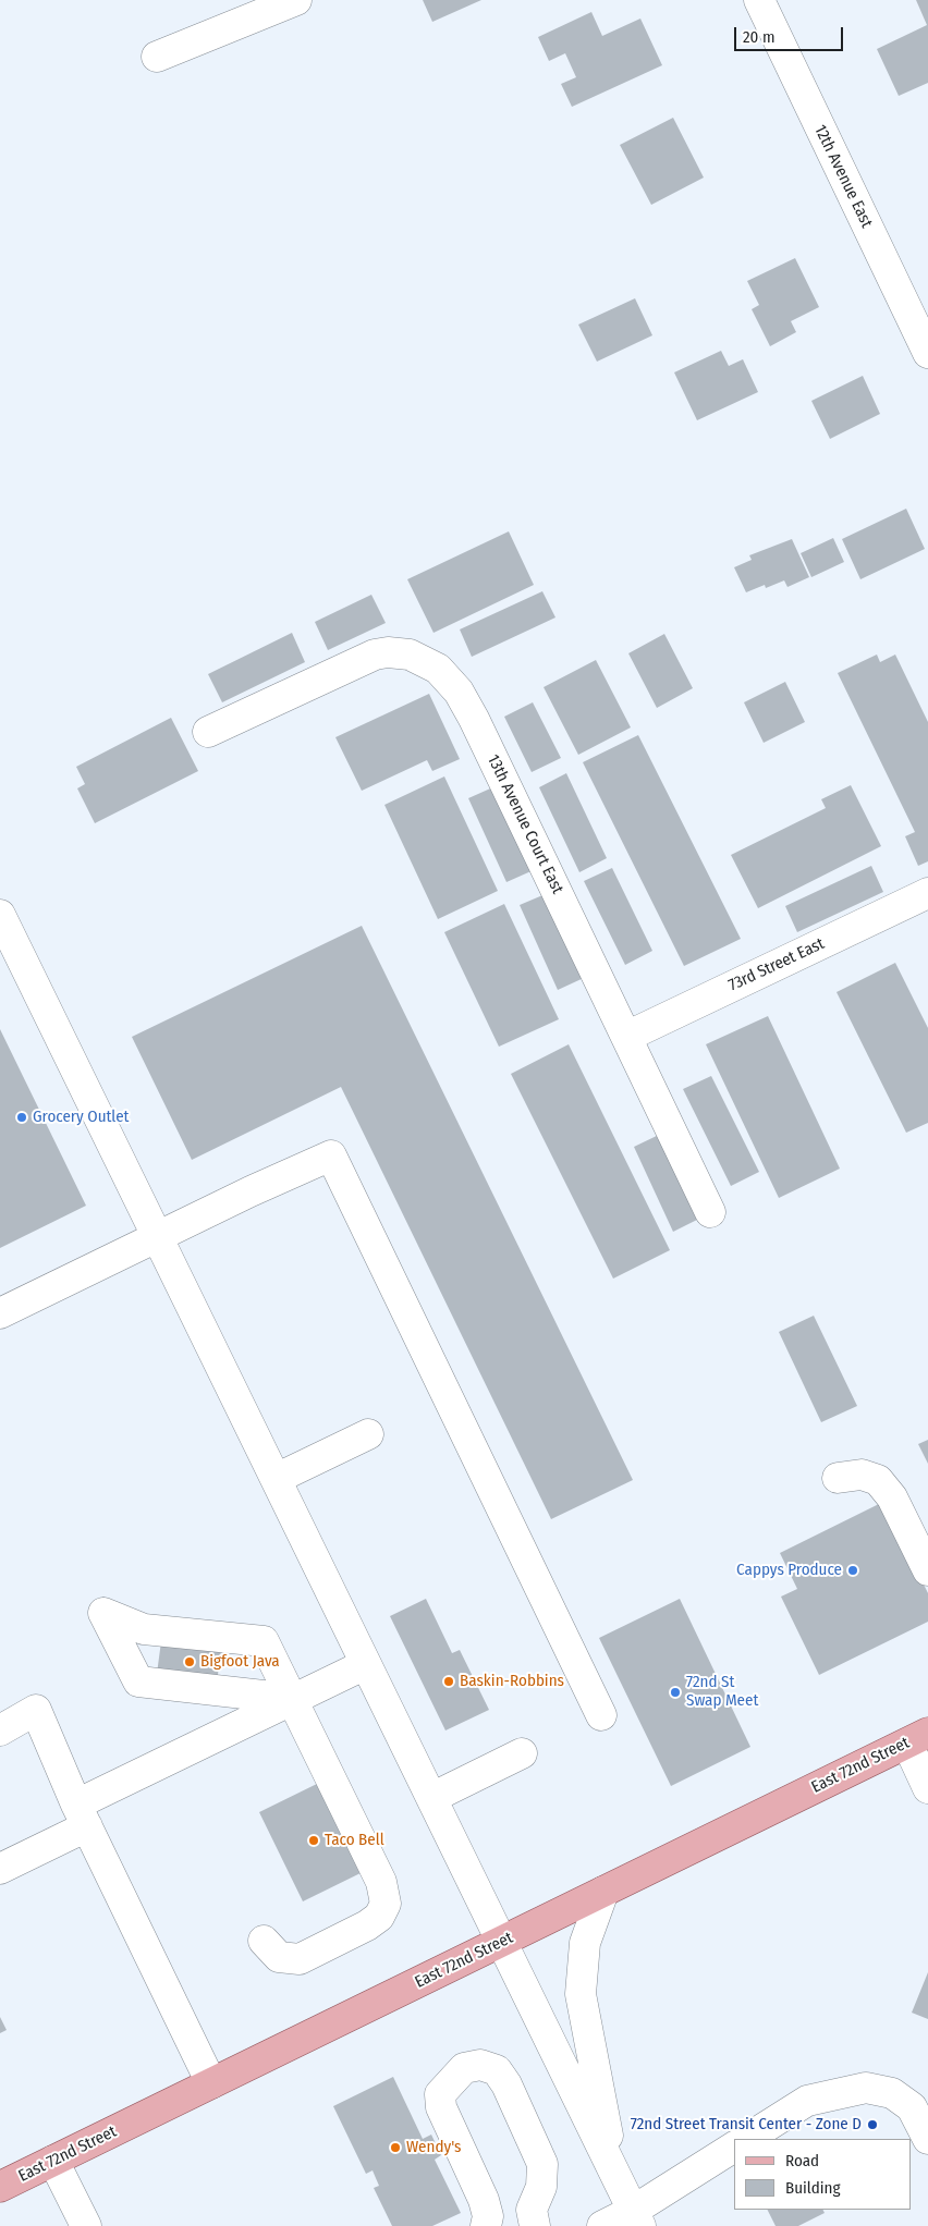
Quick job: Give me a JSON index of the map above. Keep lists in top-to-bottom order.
{
  "streets": {
    "main road": ["East 72nd Street"],
    "street": ["12th Avenue East", "13th Avenue Court East", "73rd Street East"]
  },
  "crossings": [
    ["13th Avenue Court East", "73rd Street East"]
  ],
  "places": [
    "Grocery Outlet",
    "Cappys Produce",
    "Bigfoot Java",
    "Baskin-Robbins",
    "72nd St Swap Meet",
    "Taco Bell",
    "72nd Street Transit Center - Zone D",
    "Wendy's"
  ],
  "legend": ["Road", "Building"],
  "scale_bar": "20 m"
}
